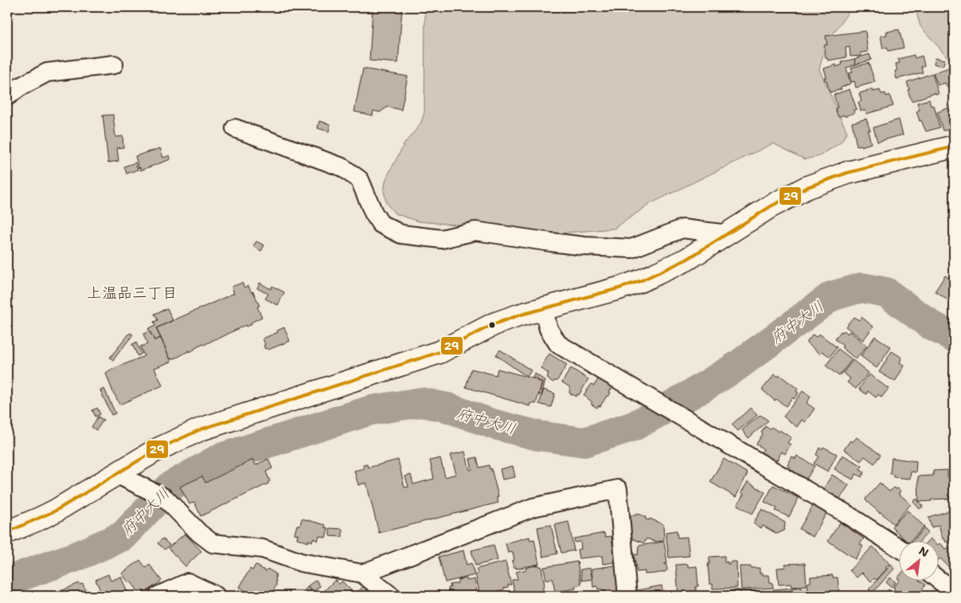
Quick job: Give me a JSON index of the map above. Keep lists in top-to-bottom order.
{
  "districts": ["上温品三丁目"],
  "water": ["府中大川"],
  "lines": ["transit line 29"],
  "north": "top right"
}
